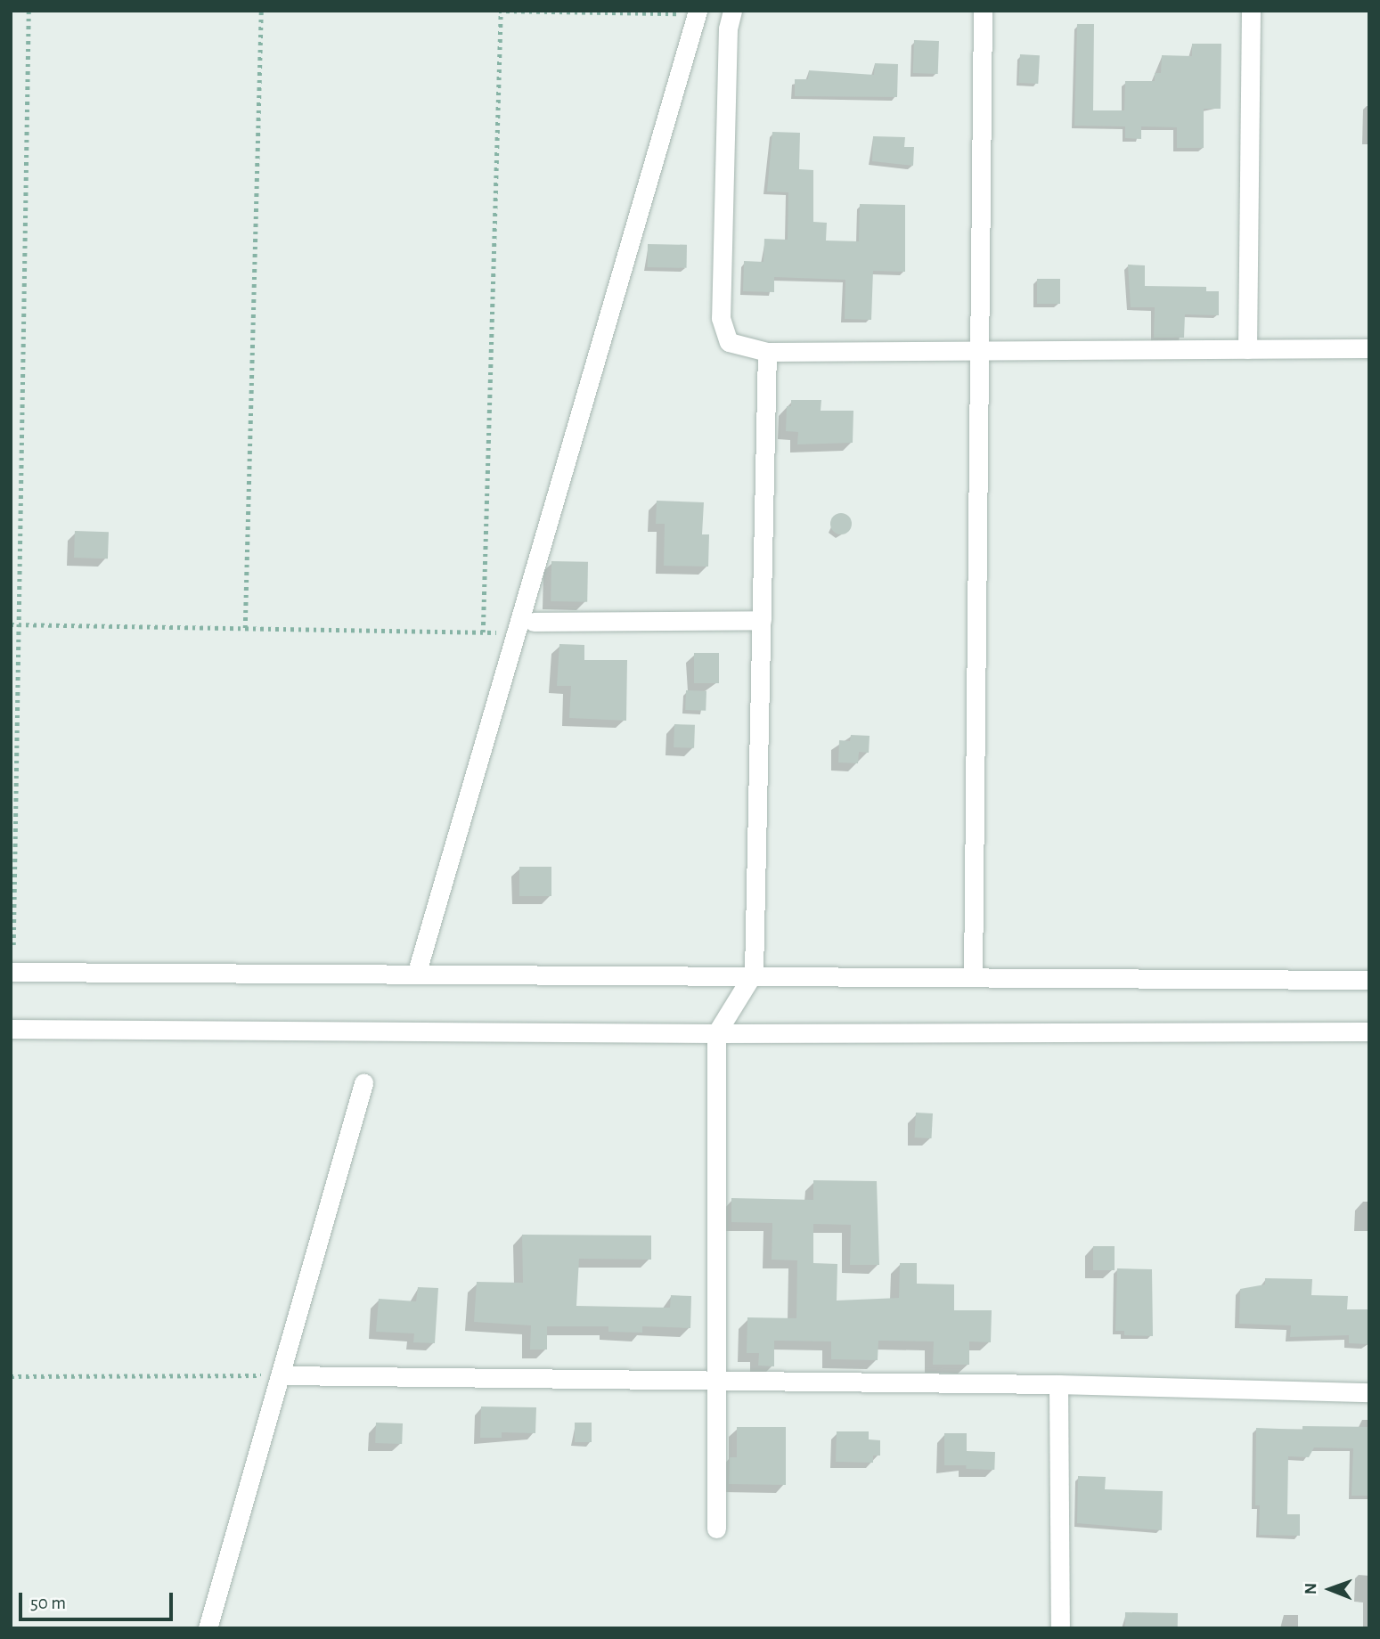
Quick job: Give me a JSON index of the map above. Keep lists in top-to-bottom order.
{
  "scale_bar": "50 m",
  "north": "left"
}
